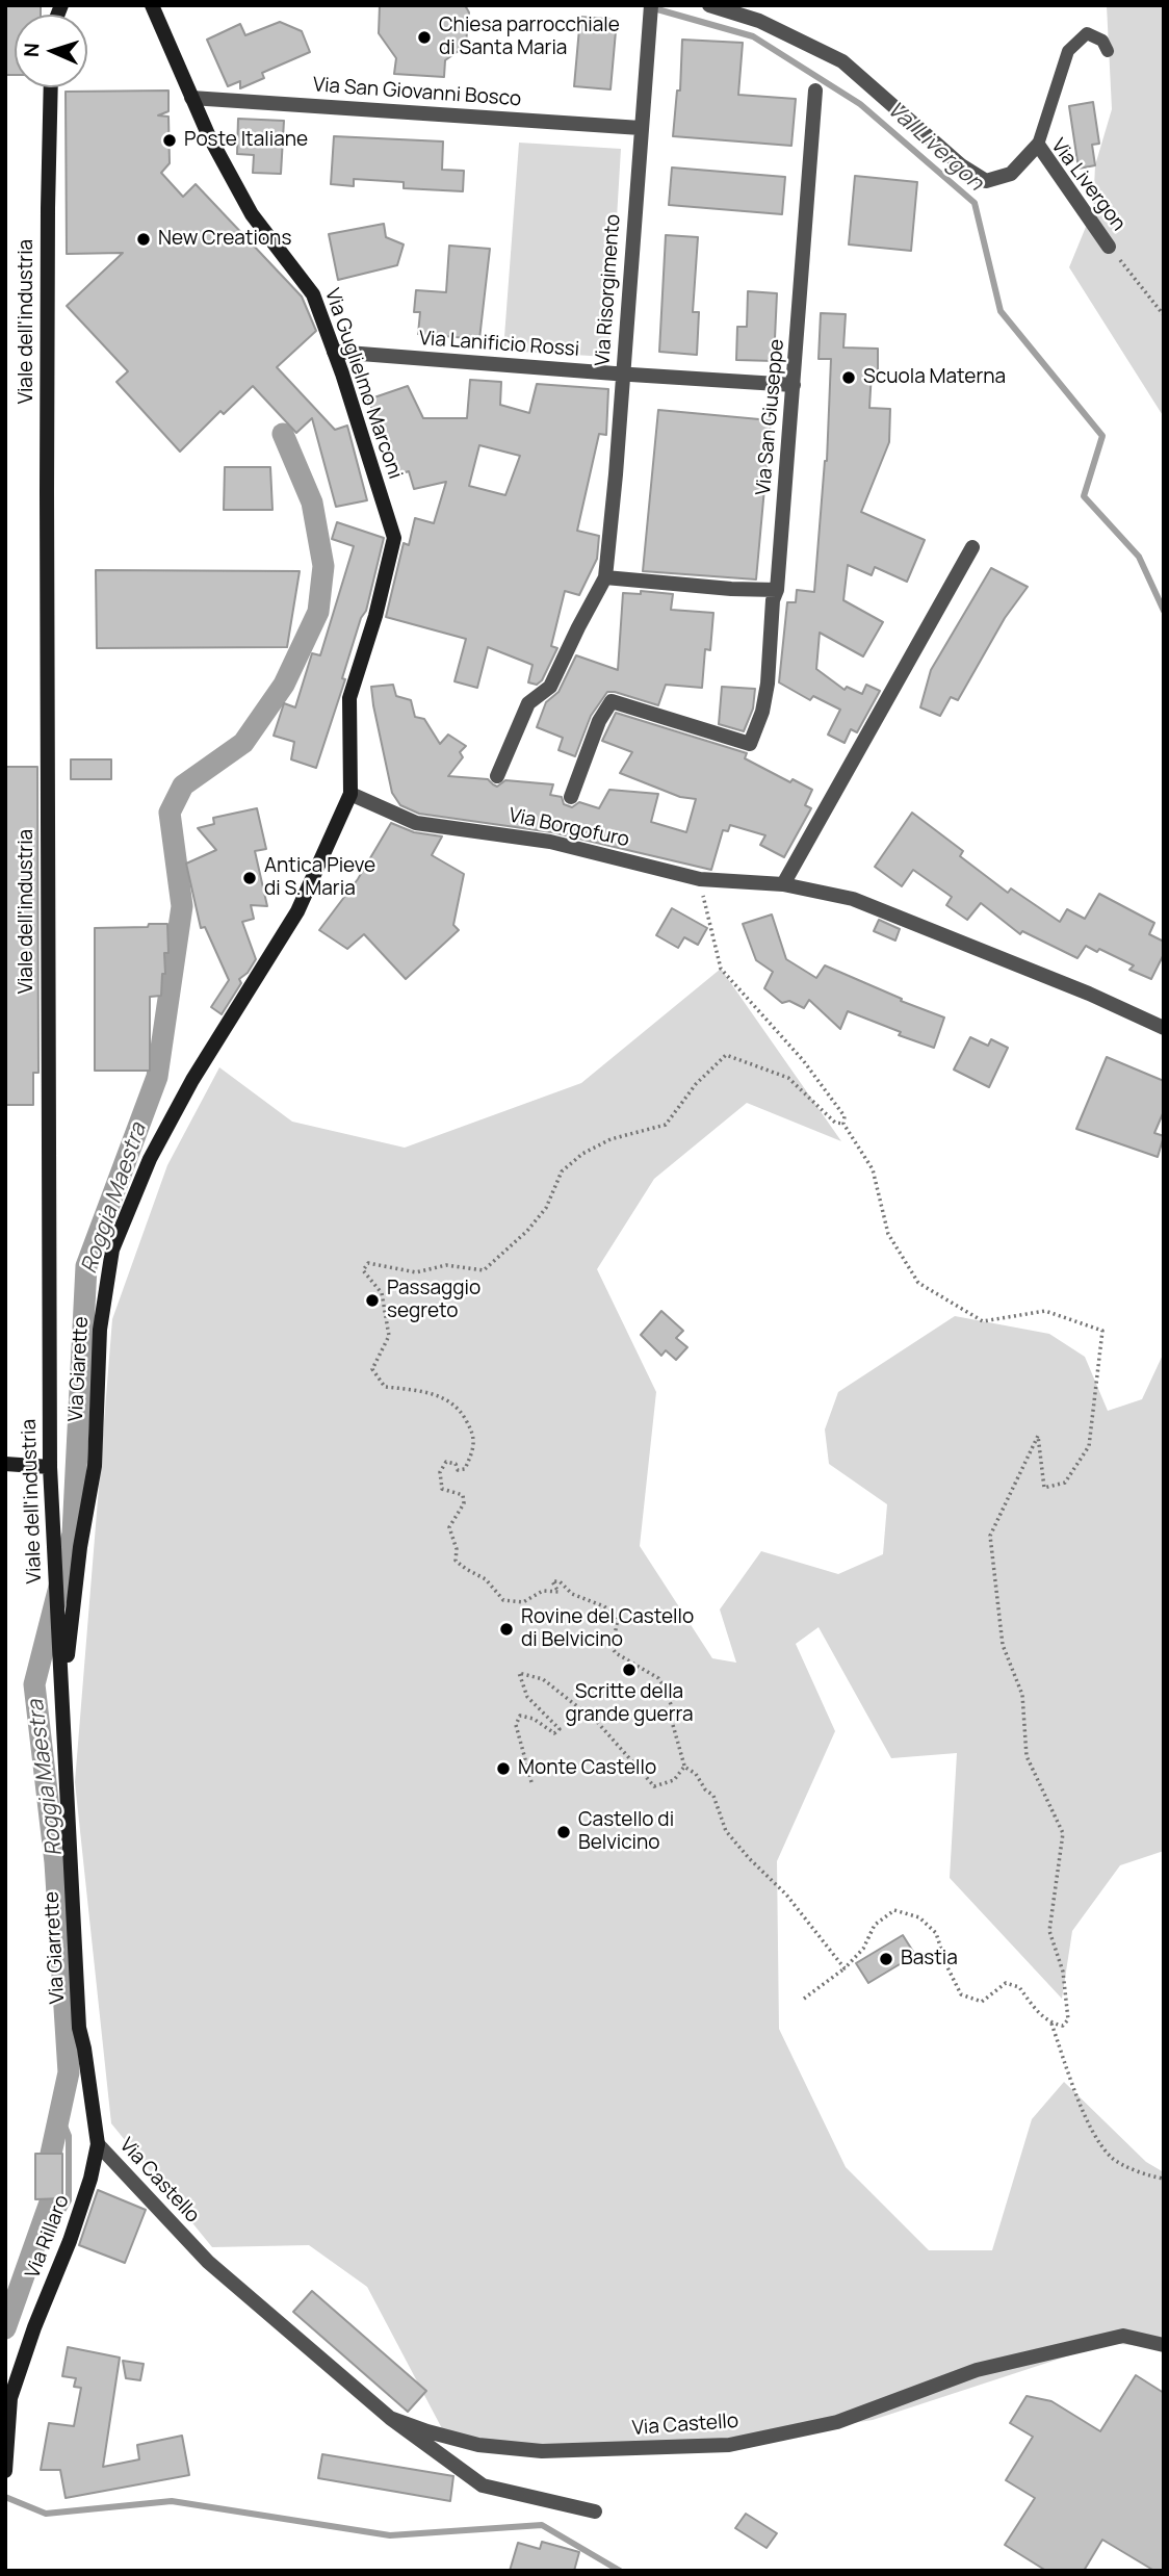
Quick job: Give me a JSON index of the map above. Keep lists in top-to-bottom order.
{
  "streets": {
    "street": [
      "Via San Giovanni Bosco",
      "Via Livergon",
      "Via Risorgimento",
      "Viale dell'industria",
      "Via Lanificio Rossi",
      "Via Guglielmo Marconi",
      "Via San Giuseppe",
      "Via Borgofuro",
      "Via Giarette",
      "Via Giarrette",
      "Via Castello",
      "Via Rillaro"
    ]
  },
  "crossings": [
    ["Via San Giovanni Bosco", "Via Risorgimento"],
    ["Via San Giovanni Bosco", "Via Guglielmo Marconi"],
    ["Via Risorgimento", "Via Lanificio Rossi"],
    ["Viale dell'industria", "Via Giarette"],
    ["Viale dell'industria", "Via Giarrette"],
    ["Via Lanificio Rossi", "Via Guglielmo Marconi"],
    ["Via Lanificio Rossi", "Via San Giuseppe"],
    ["Via Guglielmo Marconi", "Via Borgofuro"],
    ["Via Guglielmo Marconi", "Via Giarette"],
    ["Via Borgofuro", "Via Giarette"],
    ["Via Giarrette", "Via Castello"],
    ["Via Giarrette", "Via Rillaro"],
    ["Via Castello", "Via Rillaro"]
  ],
  "water": ["Val Livergon", "Roggia Maestra"],
  "places": [
    "Chiesa parrocchiale di Santa Maria",
    "Poste Italiane",
    "New Creations",
    "Scuola Materna",
    "Antica Pieve di S. Maria",
    "Passaggio segreto",
    "Rovine del Castello di Belvicino",
    "Scritte della grande guerra",
    "Monte Castello",
    "Castello di Belvicino",
    "Bastia"
  ],
  "north": "left"
}
